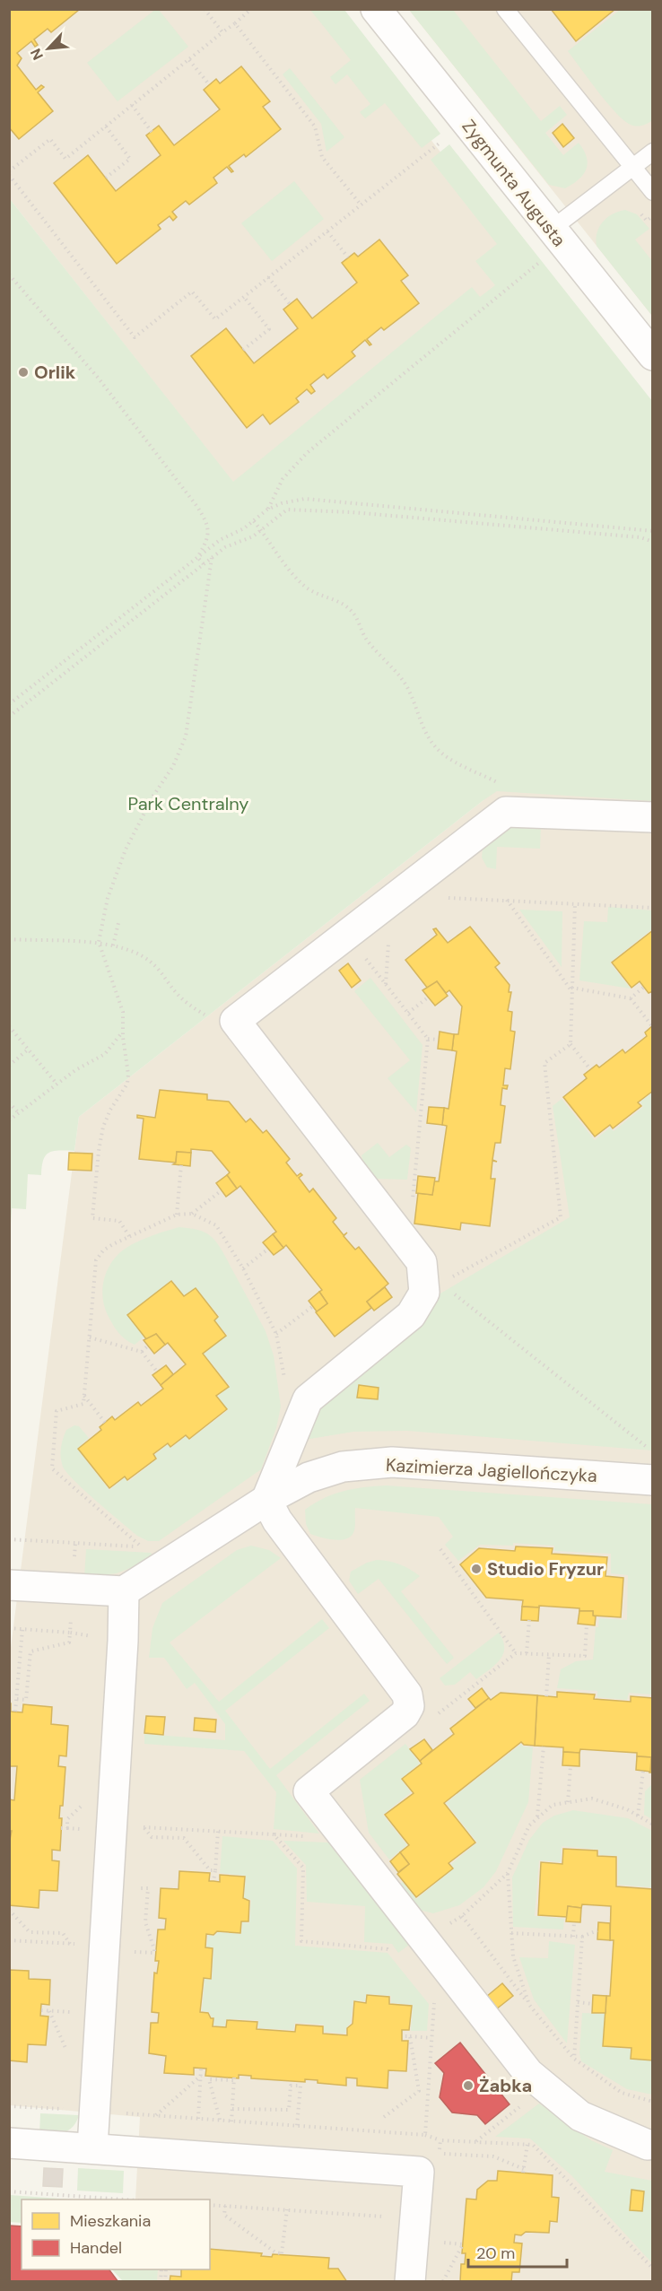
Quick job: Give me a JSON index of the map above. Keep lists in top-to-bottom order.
{
  "streets": {
    "street": ["Zygmunta Augusta", "Kazimierza Jagiellończyka"]
  },
  "parks": ["Park Centralny"],
  "places": ["Orlik", "Studio Fryzur", "Żabka"],
  "legend": ["Mieszkania", "Handel"],
  "scale_bar": "20 m",
  "north": "bottom left"
}
